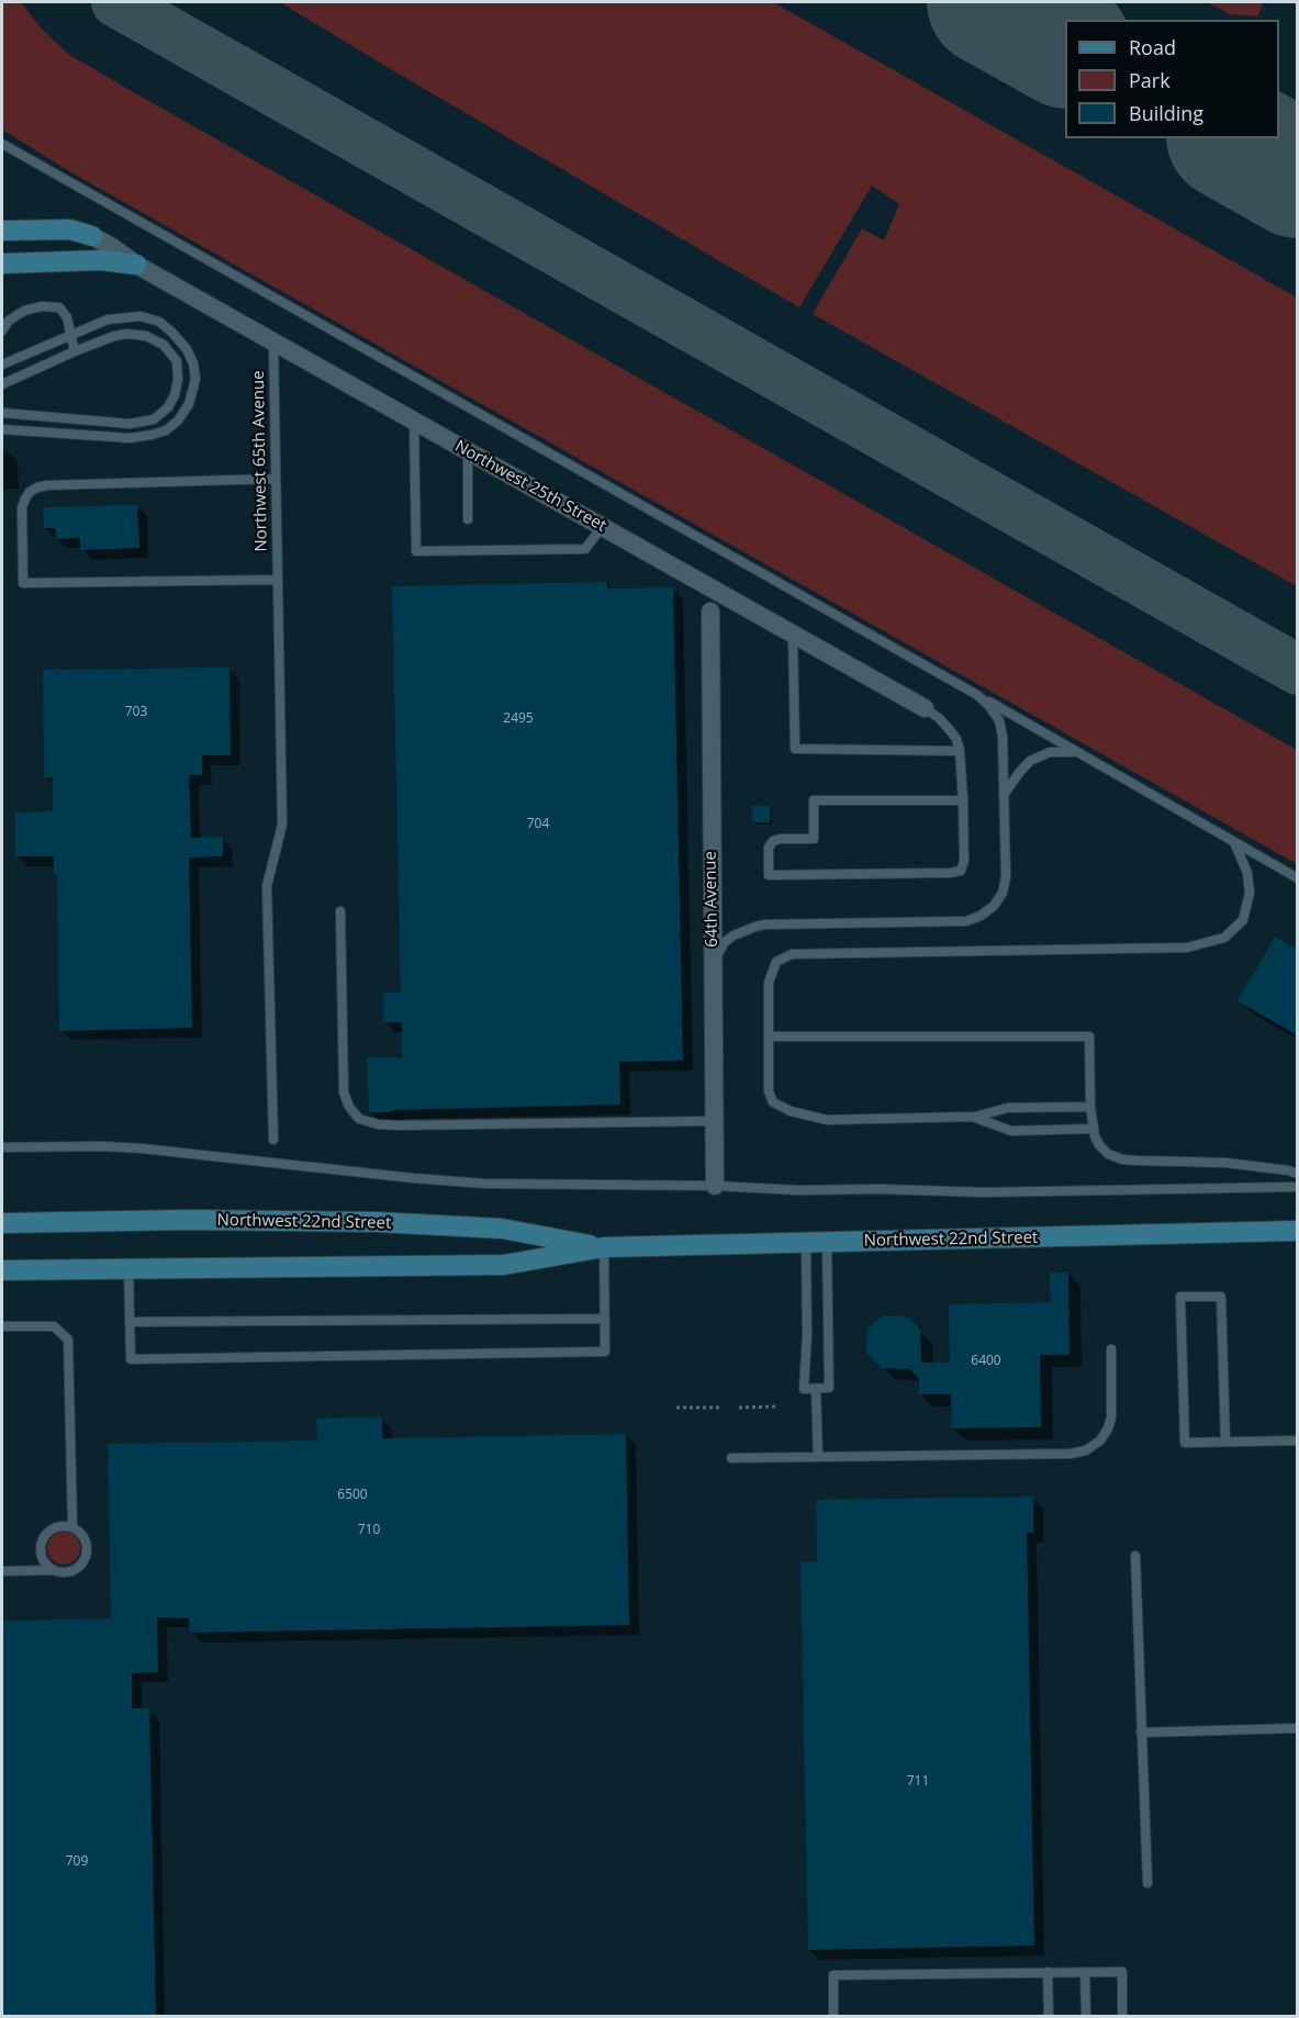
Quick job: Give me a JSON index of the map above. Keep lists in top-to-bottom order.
{
  "streets": {
    "street": ["Northwest 25th Street", "64th Avenue", "Northwest 22nd Street"],
    "lane": ["Northwest 65th Avenue"]
  },
  "crossings": [
    ["Northwest 65th Avenue", "Northwest 25th Street"]
  ],
  "house_numbers": [
    "703",
    "2495",
    "704",
    "6400",
    "6500",
    "710",
    "711",
    "709"
  ],
  "legend": ["Road", "Park", "Building"]
}
